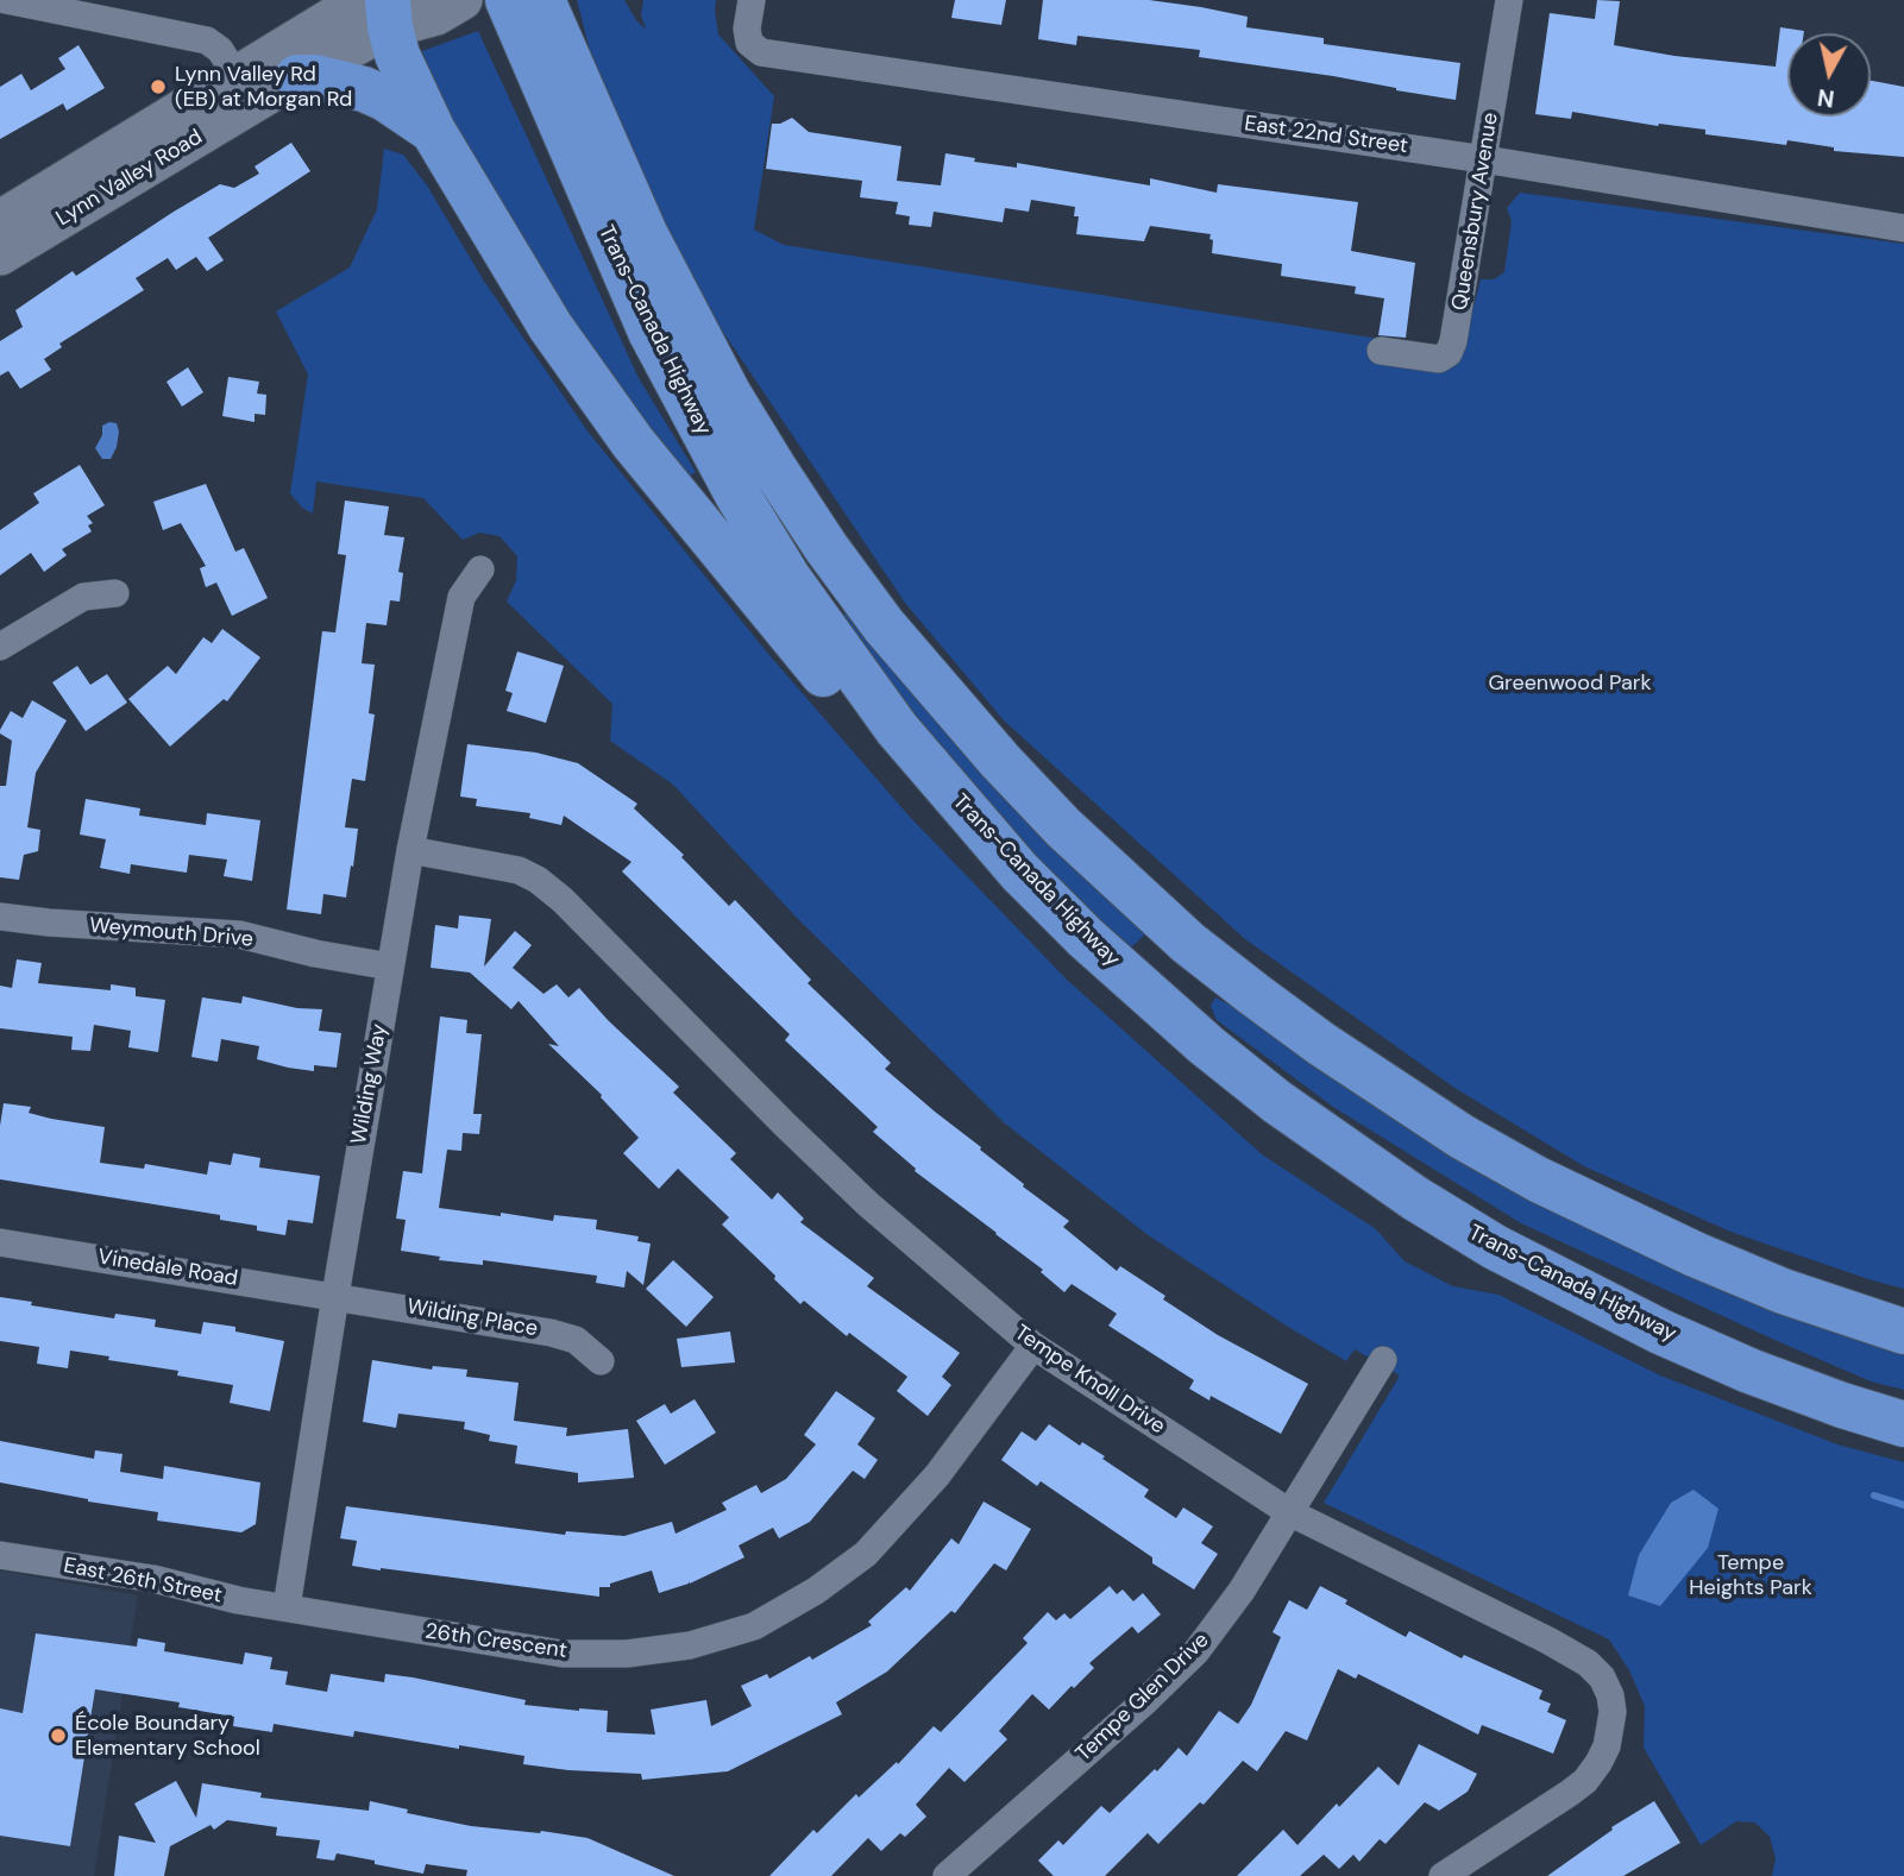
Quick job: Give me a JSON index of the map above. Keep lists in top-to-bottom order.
{
  "streets": {
    "highway": ["Trans-Canada Highway"],
    "main road": ["Lynn Valley Road"],
    "street": [
      "East 22nd Street",
      "Queensbury Avenue",
      "Weymouth Drive",
      "Wilding Way",
      "Vinedale Road",
      "Wilding Place",
      "Tempe Knoll Drive",
      "East 26th Street",
      "26th Crescent",
      "Tempe Glen Drive"
    ]
  },
  "crossings": [
    ["East 22nd Street", "Queensbury Avenue"],
    ["Weymouth Drive", "Wilding Way"],
    ["Wilding Way", "Vinedale Road"],
    ["Wilding Way", "Wilding Place"],
    ["Wilding Way", "Tempe Knoll Drive"],
    ["Wilding Way", "East 26th Street"],
    ["Wilding Way", "26th Crescent"],
    ["Vinedale Road", "Wilding Place"],
    ["Tempe Knoll Drive", "26th Crescent"],
    ["Tempe Knoll Drive", "Tempe Glen Drive"],
    ["East 26th Street", "26th Crescent"]
  ],
  "parks": ["Greenwood Park", "Tempe Heights Park"],
  "places": ["Lynn Valley Rd (EB) at Morgan Rd", "École Boundary Elementary School"],
  "north": "bottom"
}
